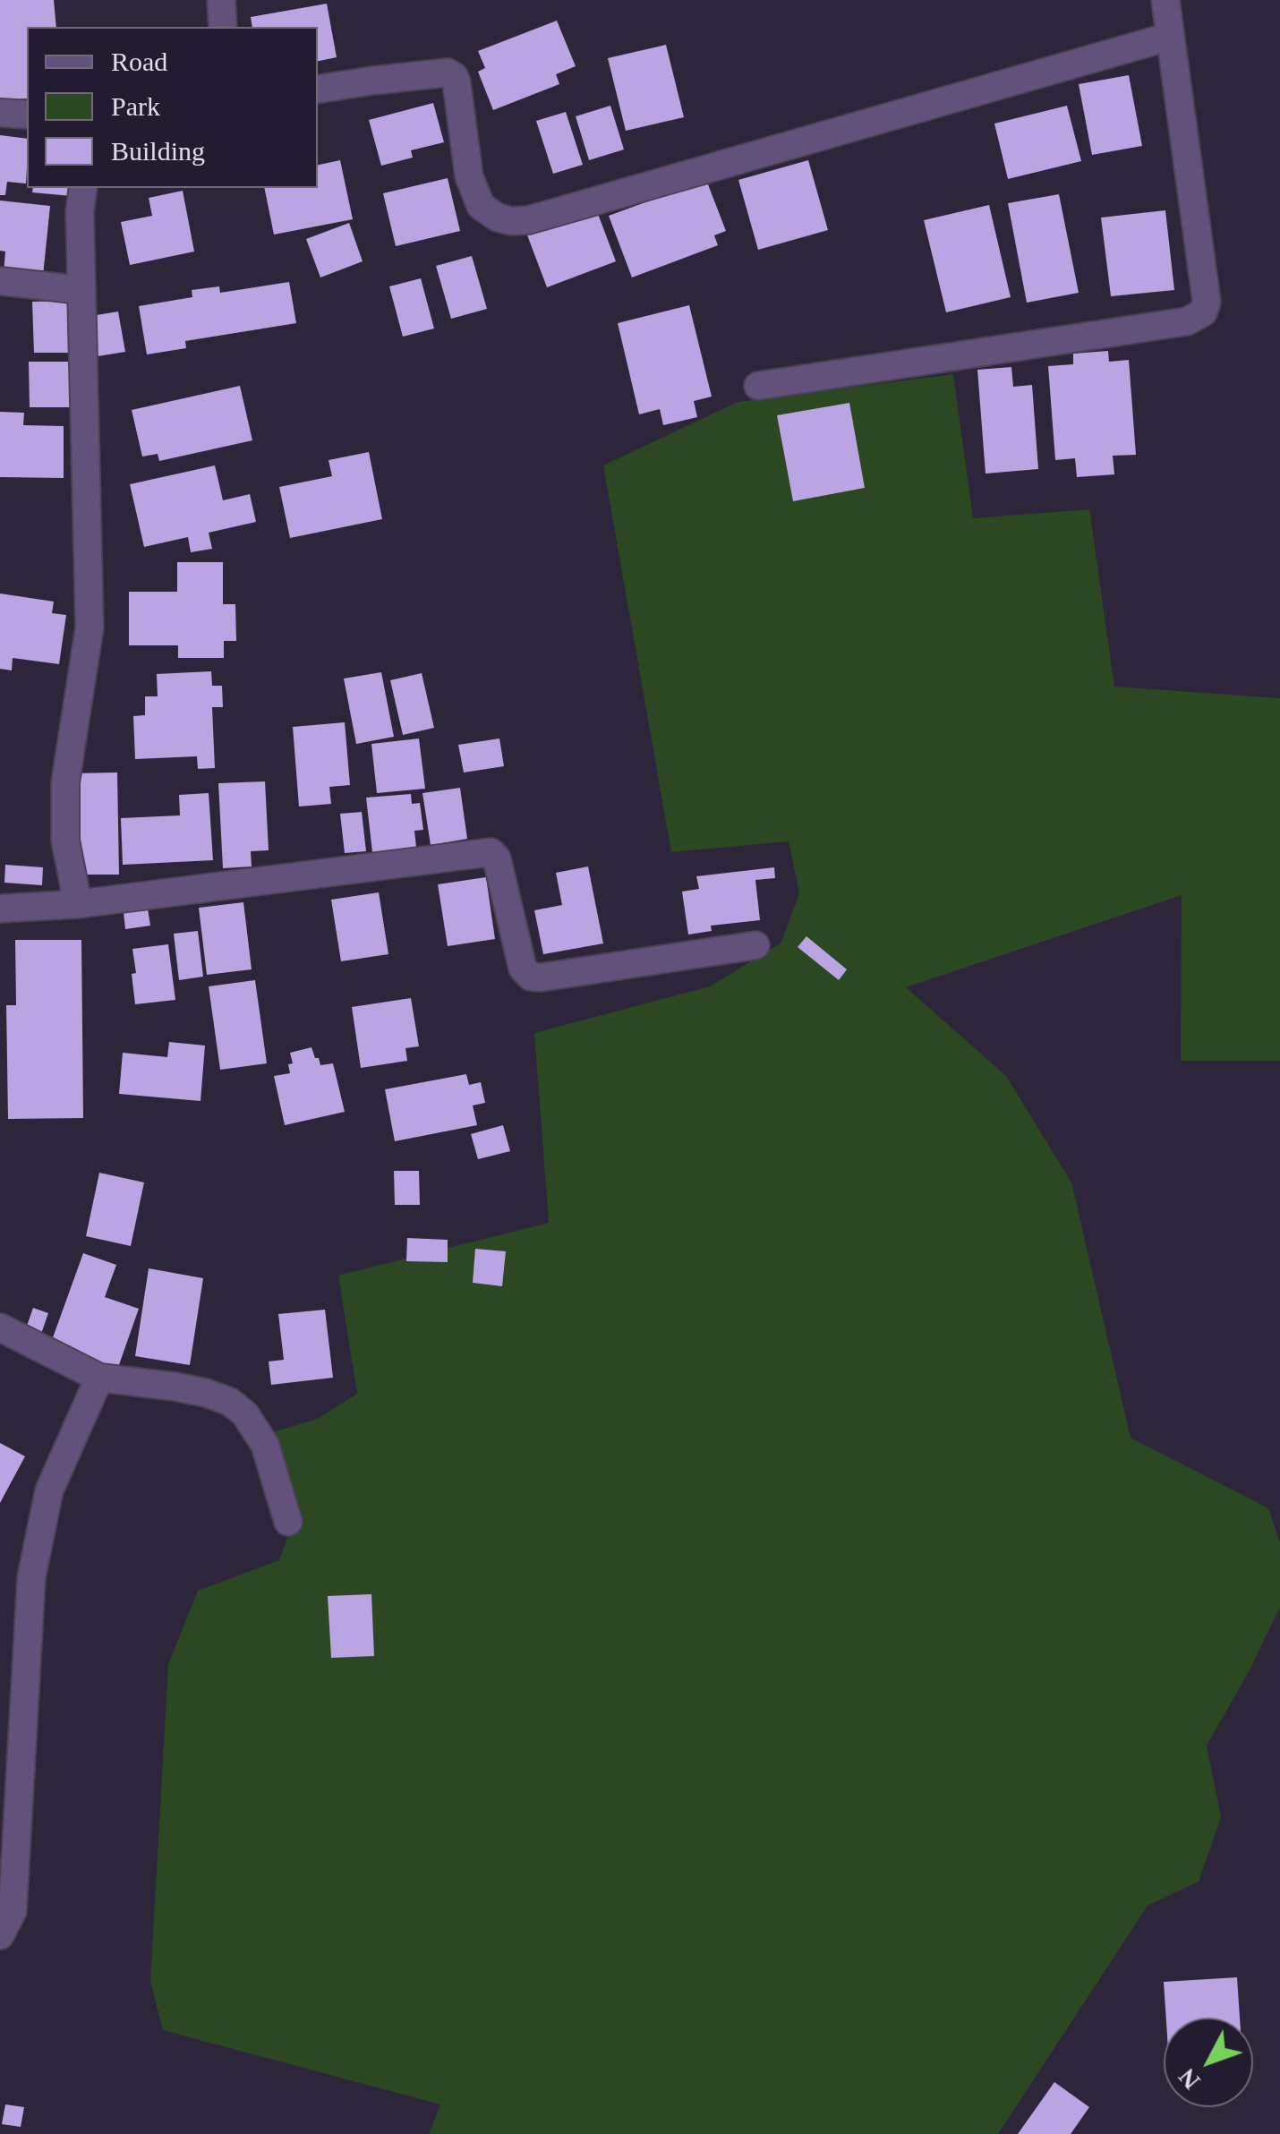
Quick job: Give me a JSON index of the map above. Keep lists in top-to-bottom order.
{
  "legend": ["Road", "Park", "Building"],
  "north": "bottom left"
}
